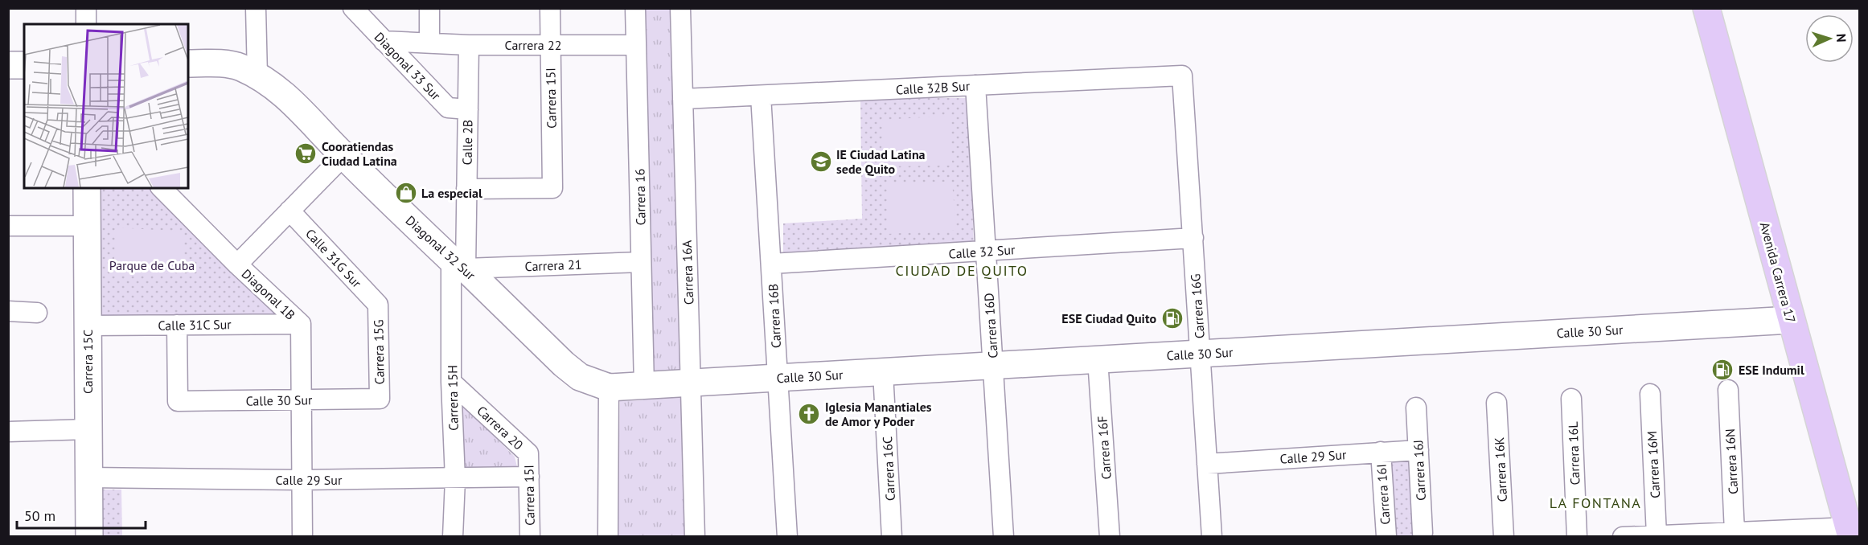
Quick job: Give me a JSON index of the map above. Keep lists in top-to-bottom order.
{
  "streets": {
    "main road": ["Avenida Carrera 17"],
    "street": [
      "Carrera 22",
      "Diagonal 33 Sur",
      "Calle 32B Sur",
      "Carrera 15I",
      "Calle 2B",
      "Carrera 16",
      "Diagonal 32 Sur",
      "Calle 32 Sur",
      "Calle 31G Sur",
      "Carrera 21",
      "Carrera 16A",
      "Diagonal 1B",
      "Carrera 16G",
      "Carrera 16B",
      "Calle 31C Sur",
      "Carrera 16D",
      "Calle 30 Sur",
      "Carrera 15G",
      "Carrera 15C",
      "Carrera 15H",
      "Carrera 20",
      "Carrera 16F",
      "Carrera 16L",
      "Calle 29 Sur",
      "Carrera 16N",
      "Carrera 16M",
      "Carrera 16C",
      "Carrera 16K",
      "Carrera 16J",
      "Carrera 16I"
    ]
  },
  "crossings": [
    ["Carrera 22", "Diagonal 33 Sur"],
    ["Carrera 22", "Carrera 15I"],
    ["Carrera 22", "Calle 2B"],
    ["Carrera 22", "Carrera 16"],
    ["Diagonal 33 Sur", "Calle 2B"],
    ["Calle 32B Sur", "Carrera 16A"],
    ["Calle 32B Sur", "Carrera 16G"],
    ["Calle 32B Sur", "Carrera 16B"],
    ["Calle 32B Sur", "Carrera 16D"],
    ["Carrera 15I", "Calle 2B"],
    ["Carrera 15I", "Carrera 20"],
    ["Carrera 15I", "Calle 29 Sur"],
    ["Calle 2B", "Diagonal 32 Sur"],
    ["Calle 2B", "Carrera 21"],
    ["Calle 2B", "Carrera 15H"],
    ["Carrera 16", "Carrera 21"],
    ["Carrera 16", "Calle 30 Sur"],
    ["Diagonal 32 Sur", "Carrera 21"],
    ["Diagonal 32 Sur", "Calle 30 Sur"],
    ["Diagonal 32 Sur", "Carrera 15H"],
    ["Calle 32 Sur", "Carrera 16G"],
    ["Calle 32 Sur", "Carrera 16B"],
    ["Calle 32 Sur", "Carrera 16D"],
    ["Calle 31G Sur", "Carrera 15G"],
    ["Carrera 21", "Carrera 15H"],
    ["Carrera 16A", "Calle 30 Sur"],
    ["Avenida Carrera 17", "Calle 30 Sur"],
    ["Diagonal 1B", "Calle 31C Sur"],
    ["Carrera 16G", "Calle 30 Sur"],
    ["Carrera 16G", "Calle 29 Sur"],
    ["Carrera 16B", "Calle 30 Sur"],
    ["Calle 31C Sur", "Calle 30 Sur"],
    ["Calle 31C Sur", "Carrera 15C"],
    ["Carrera 16D", "Calle 30 Sur"],
    ["Calle 30 Sur", "Carrera 15G"],
    ["Calle 30 Sur", "Carrera 16F"],
    ["Calle 30 Sur", "Carrera 16C"],
    ["Carrera 15C", "Calle 29 Sur"],
    ["Carrera 15H", "Carrera 20"],
    ["Carrera 15H", "Calle 29 Sur"],
    ["Calle 29 Sur", "Carrera 16J"],
    ["Calle 29 Sur", "Carrera 16I"]
  ],
  "districts": ["CIUDAD DE QUITO", "LA FONTANA"],
  "parks": ["Parque de Cuba"],
  "places": {
    "supermarket": ["Cooratiendas Ciudad Latina"],
    "school or university": ["IE Ciudad Latina sede Quito"],
    "shop": ["La especial"],
    "fuel station": ["ESE Ciudad Quito", "ESE Indumil"],
    "church": ["Iglesia Manantiales de Amor y Poder"]
  },
  "scale_bar": "50 m",
  "north": "right"
}
